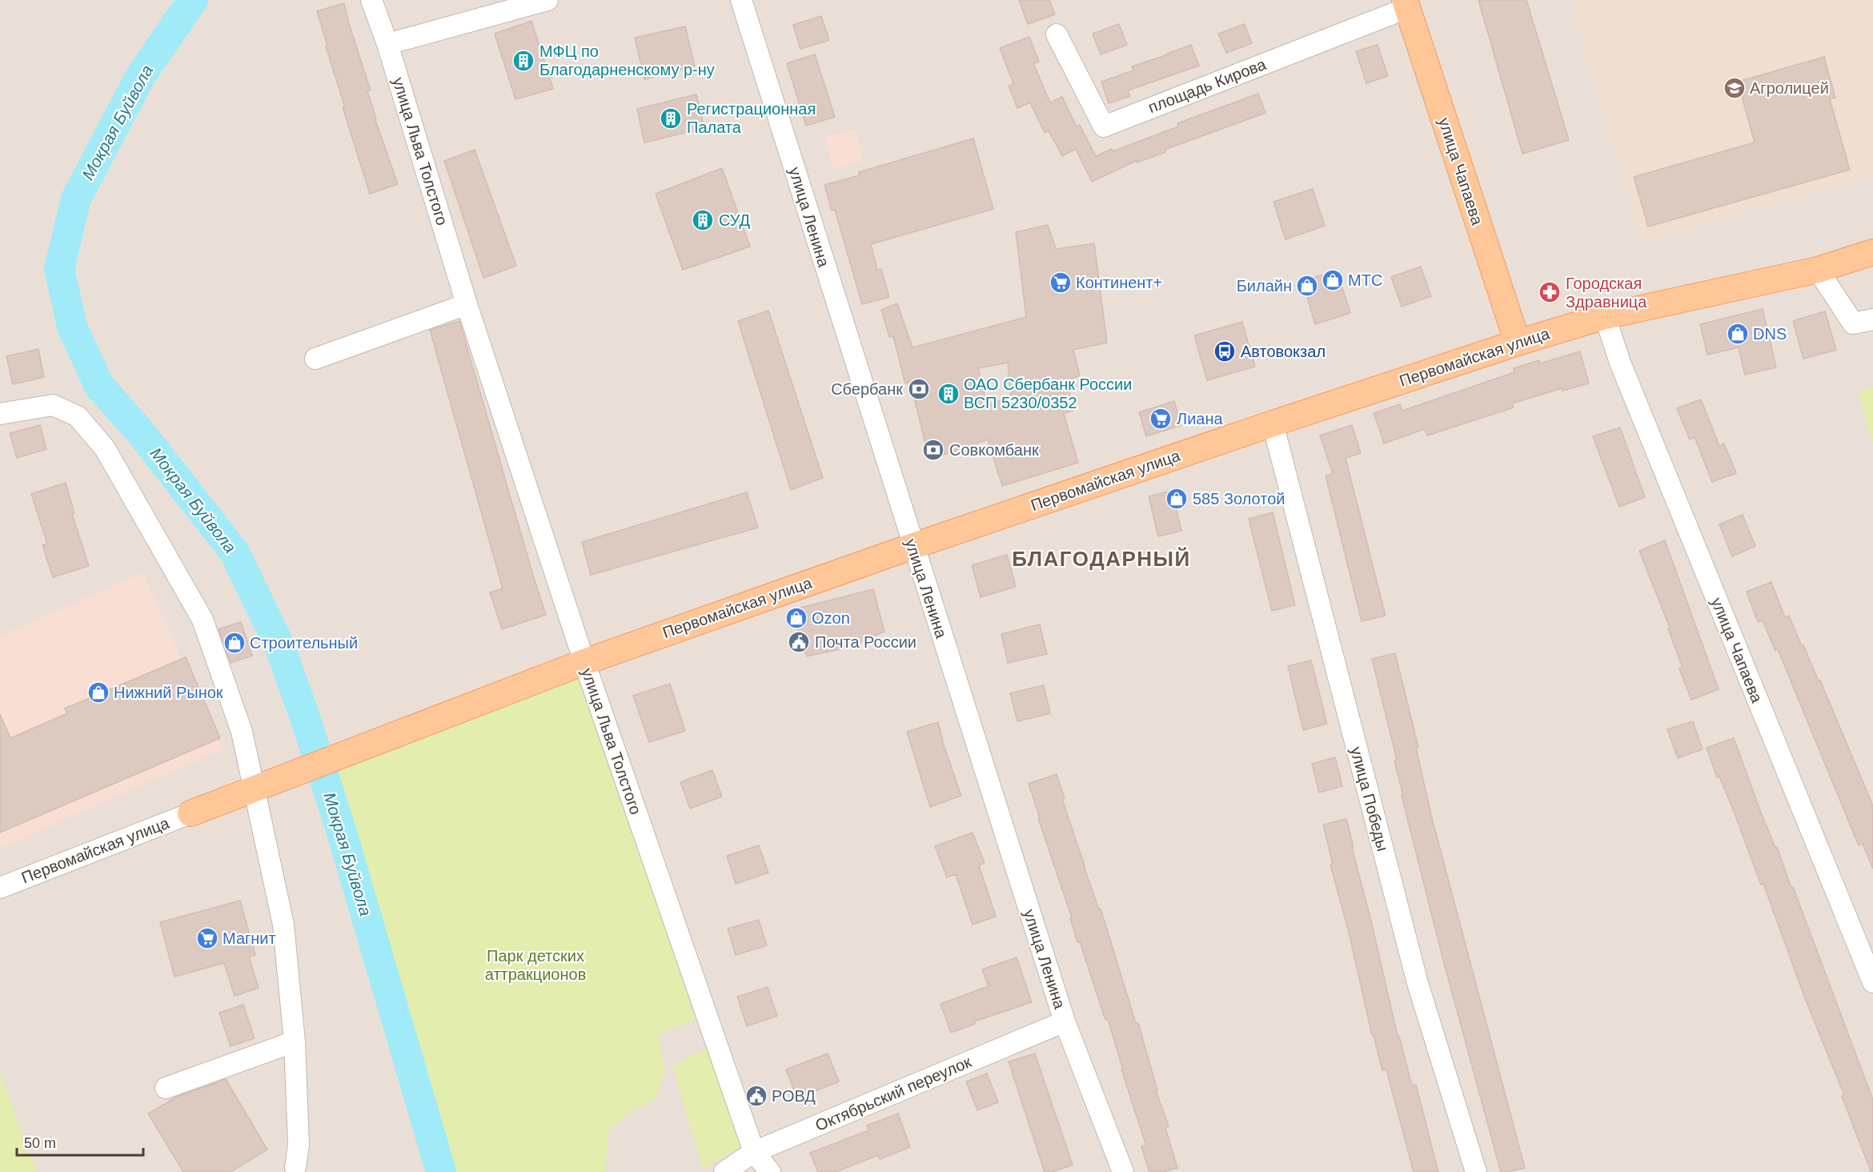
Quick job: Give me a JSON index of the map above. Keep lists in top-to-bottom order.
{
  "streets": {
    "main road": ["улица Чапаева", "Первомайская улица"],
    "street": [
      "площадь Кирова",
      "улица Льва Толстого",
      "улица Ленина",
      "улица Победы",
      "Октябрьский переулок"
    ]
  },
  "crossings": [
    ["площадь Кирова", "улица Чапаева"],
    ["улица Льва Толстого", "Первомайская улица"],
    ["улица Льва Толстого", "Октябрьский переулок"],
    ["улица Чапаева", "Первомайская улица"],
    ["улица Ленина", "Первомайская улица"],
    ["улица Ленина", "Октябрьский переулок"],
    ["Первомайская улица", "улица Победы"]
  ],
  "districts": ["БЛАГОДАРНЫЙ"],
  "water": ["Мокрая Буйвола"],
  "parks": ["Парк детских аттракционов"],
  "places": {
    "building": [
      "МФЦ по Благодарненскому р-ну",
      "Регистрационная Палата",
      "СУД",
      "ОАО Сбербанк России ВСП 5230/0352"
    ],
    "school or university": ["Агролицей"],
    "shop": [
      "МТС",
      "Билайн",
      "DNS",
      "585 Золотой",
      "Ozon",
      "Строительный",
      "Нижний Рынок"
    ],
    "supermarket": ["Континент+", "Лиана", "Магнит"],
    "pharmacy": ["Городская Здравница"],
    "bus stop": ["Автовокзал"],
    "bank": ["Сбербанк", "Совкомбанк"],
    "public building": ["Почта России", "РОВД"]
  },
  "scale_bar": "50 m"
}
